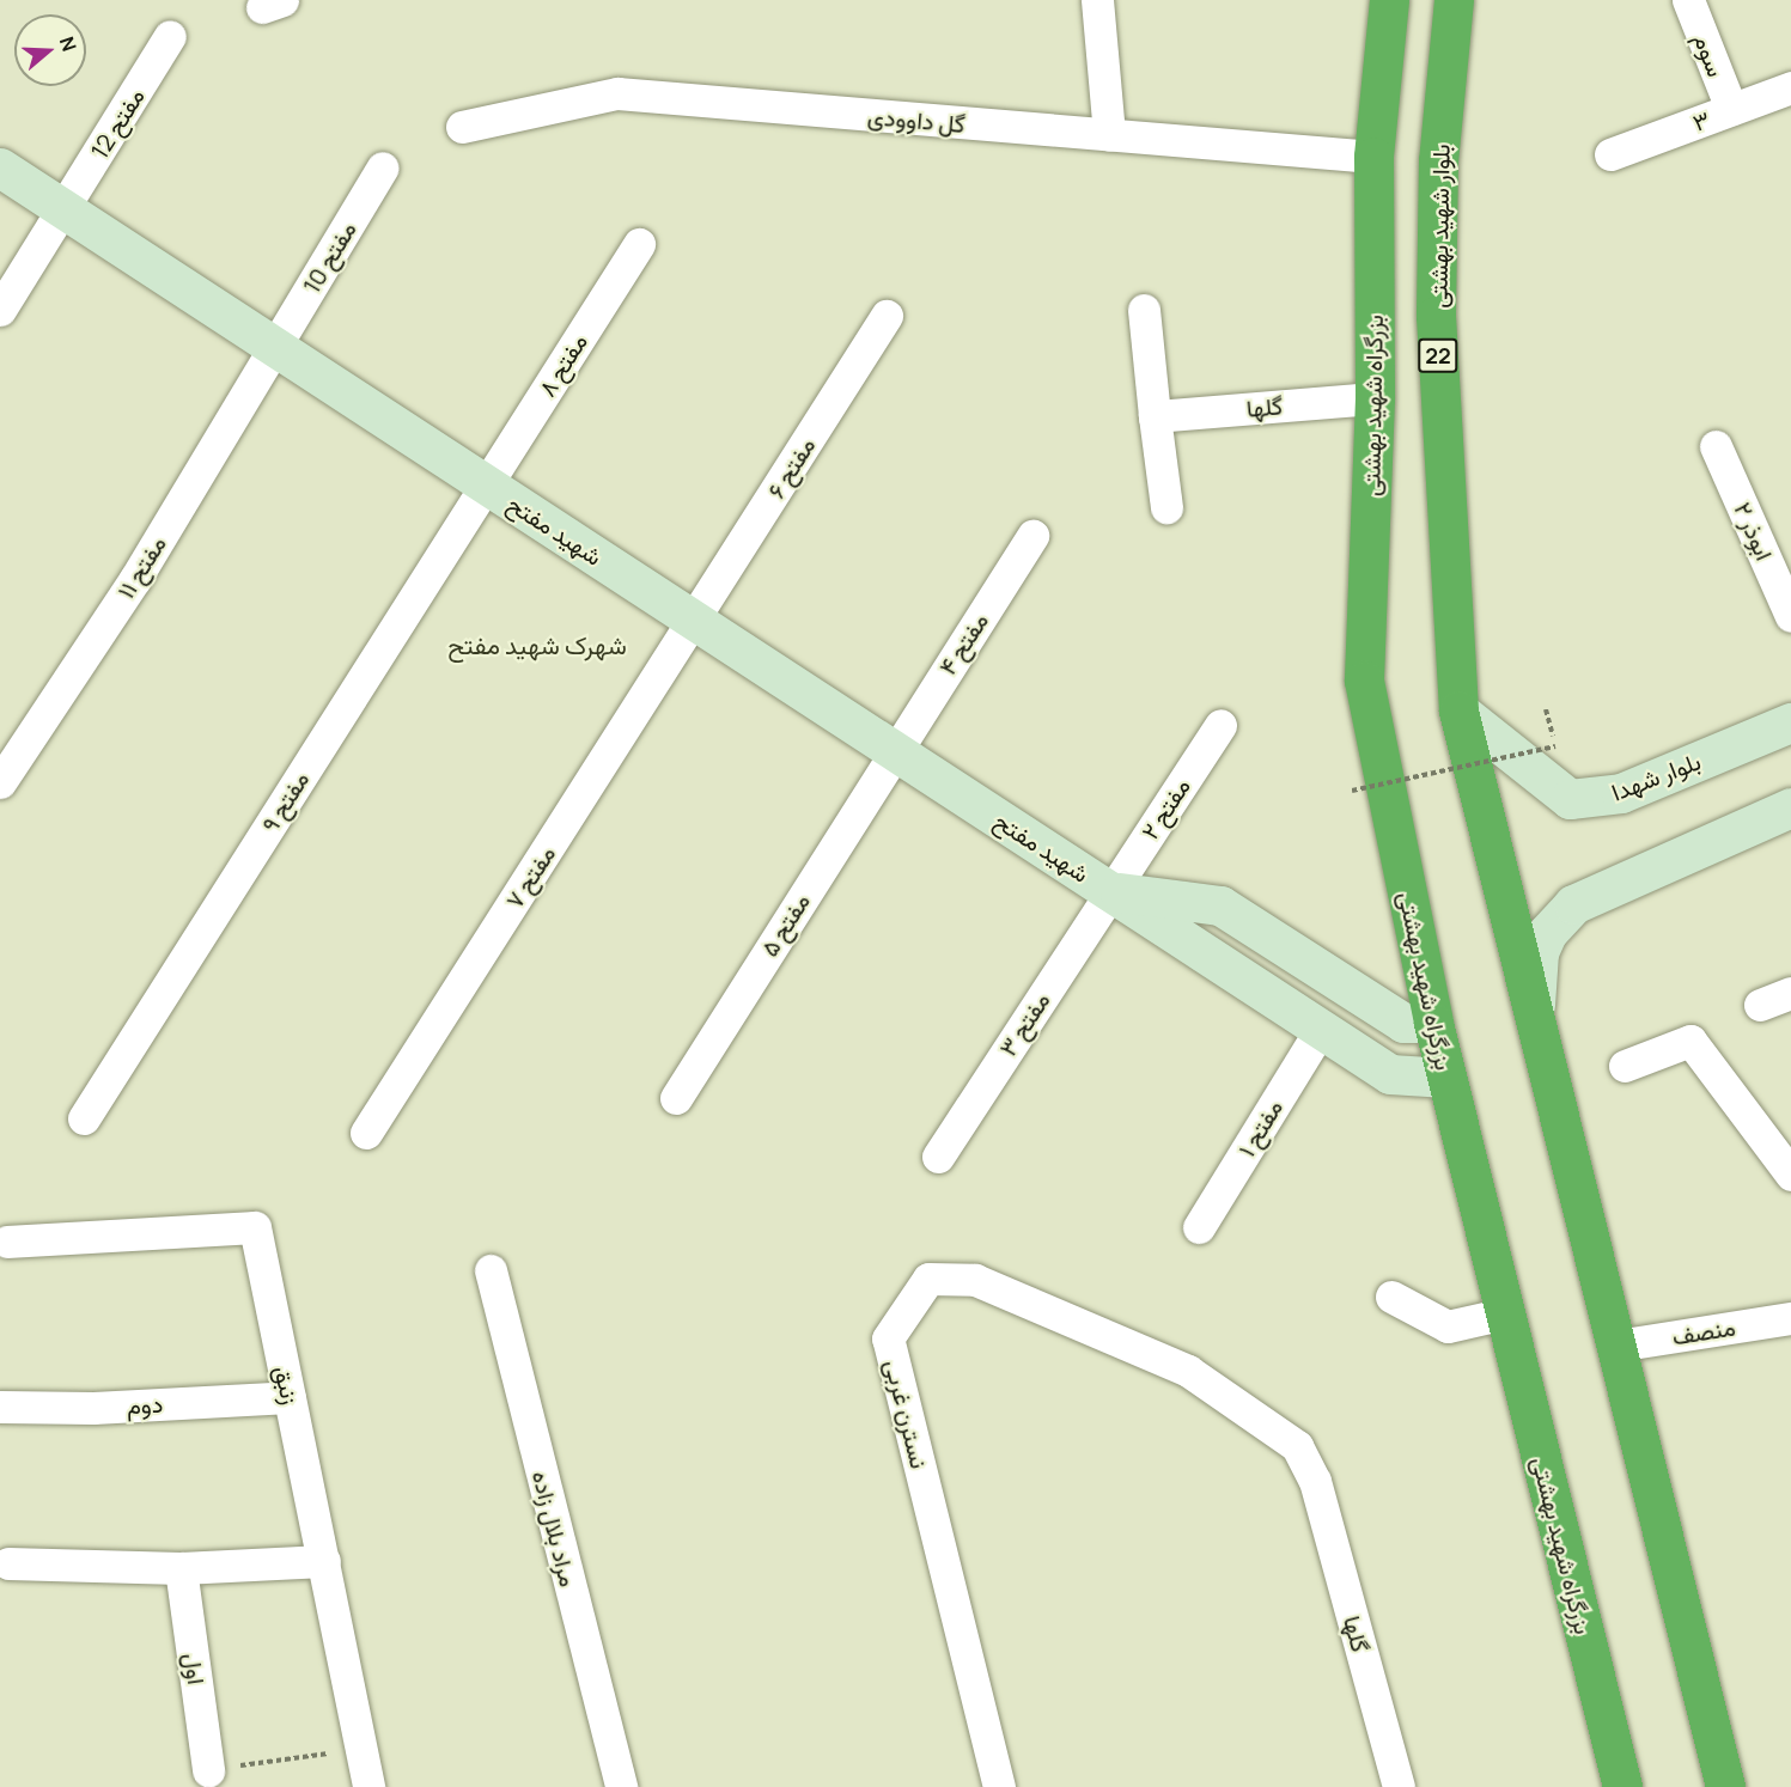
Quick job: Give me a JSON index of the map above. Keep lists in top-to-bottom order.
{
  "streets": {
    "highway": ["بلوار شهید بهشتی", "22", "بزرگراه شهید بهشتی"],
    "street": [
      "سوم",
      "گل داوودی",
      "۳",
      "مفتح 12",
      "مفتح 10",
      "مفتح ۸",
      "گلها",
      "مفتح ۶",
      "شهید مفتح",
      "ابوذر ۲",
      "مفتح ۱۱",
      "مفتح ۴",
      "بلوار شهدا",
      "مفتح ۹",
      "مفتح ۲",
      "مفتح ۷",
      "مفتح ۵",
      "مفتح ۳",
      "مفتح ۱",
      "منصف",
      "زنبق",
      "دوم",
      "نسترن غربی",
      "مراد بلال زاده",
      "اول"
    ]
  },
  "crossings": [
    ["سوم", "۳"],
    ["گل داوودی", "بزرگراه شهید بهشتی"],
    ["مفتح 12", "شهید مفتح"],
    ["بلوار شهید بهشتی", "بلوار شهدا"],
    ["مفتح 10", "شهید مفتح"],
    ["مفتح 10", "مفتح ۱۱"],
    ["مفتح ۸", "شهید مفتح"],
    ["مفتح ۸", "مفتح ۹"],
    ["بزرگراه شهید بهشتی", "گلها"],
    ["بزرگراه شهید بهشتی", "شهید مفتح"],
    ["گلها", "نسترن غربی"],
    ["مفتح ۶", "شهید مفتح"],
    ["مفتح ۶", "مفتح ۷"],
    ["شهید مفتح", "مفتح ۱۱"],
    ["شهید مفتح", "مفتح ۴"],
    ["شهید مفتح", "مفتح ۹"],
    ["شهید مفتح", "مفتح ۲"],
    ["شهید مفتح", "مفتح ۷"],
    ["شهید مفتح", "مفتح ۵"],
    ["شهید مفتح", "مفتح ۳"],
    ["شهید مفتح", "مفتح ۱"],
    ["مفتح ۴", "مفتح ۵"],
    ["مفتح ۲", "مفتح ۳"],
    ["زنبق", "دوم"]
  ],
  "districts": ["شهرک شهید مفتح"],
  "north": "right"
}
